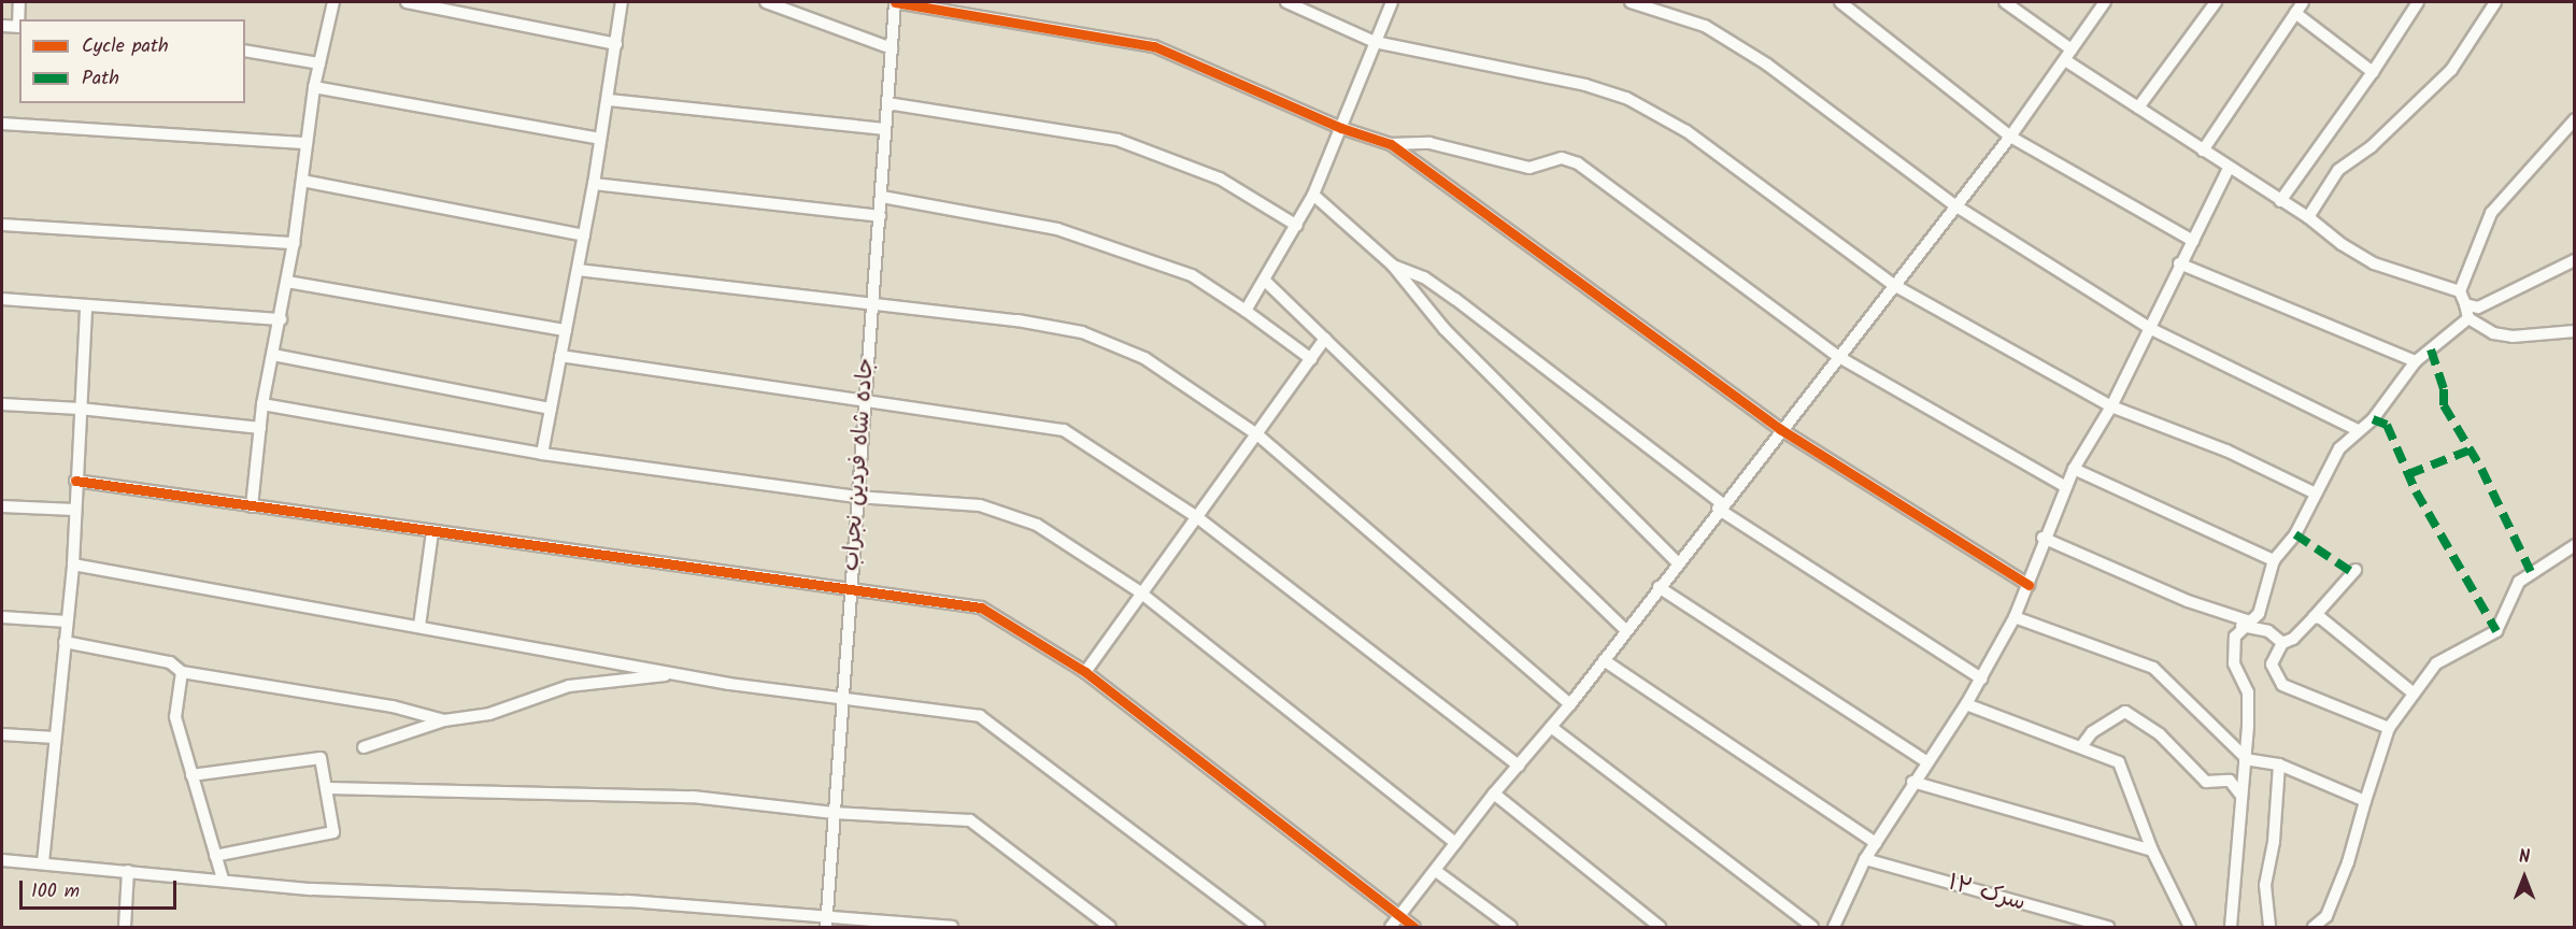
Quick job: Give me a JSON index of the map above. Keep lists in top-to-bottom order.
{
  "streets": {
    "street": ["جاده شاه فردین نجراب", "سرک ۱۲"]
  },
  "legend": ["Cycle path", "Path"],
  "scale_bar": "100 m",
  "north": "top"
}
